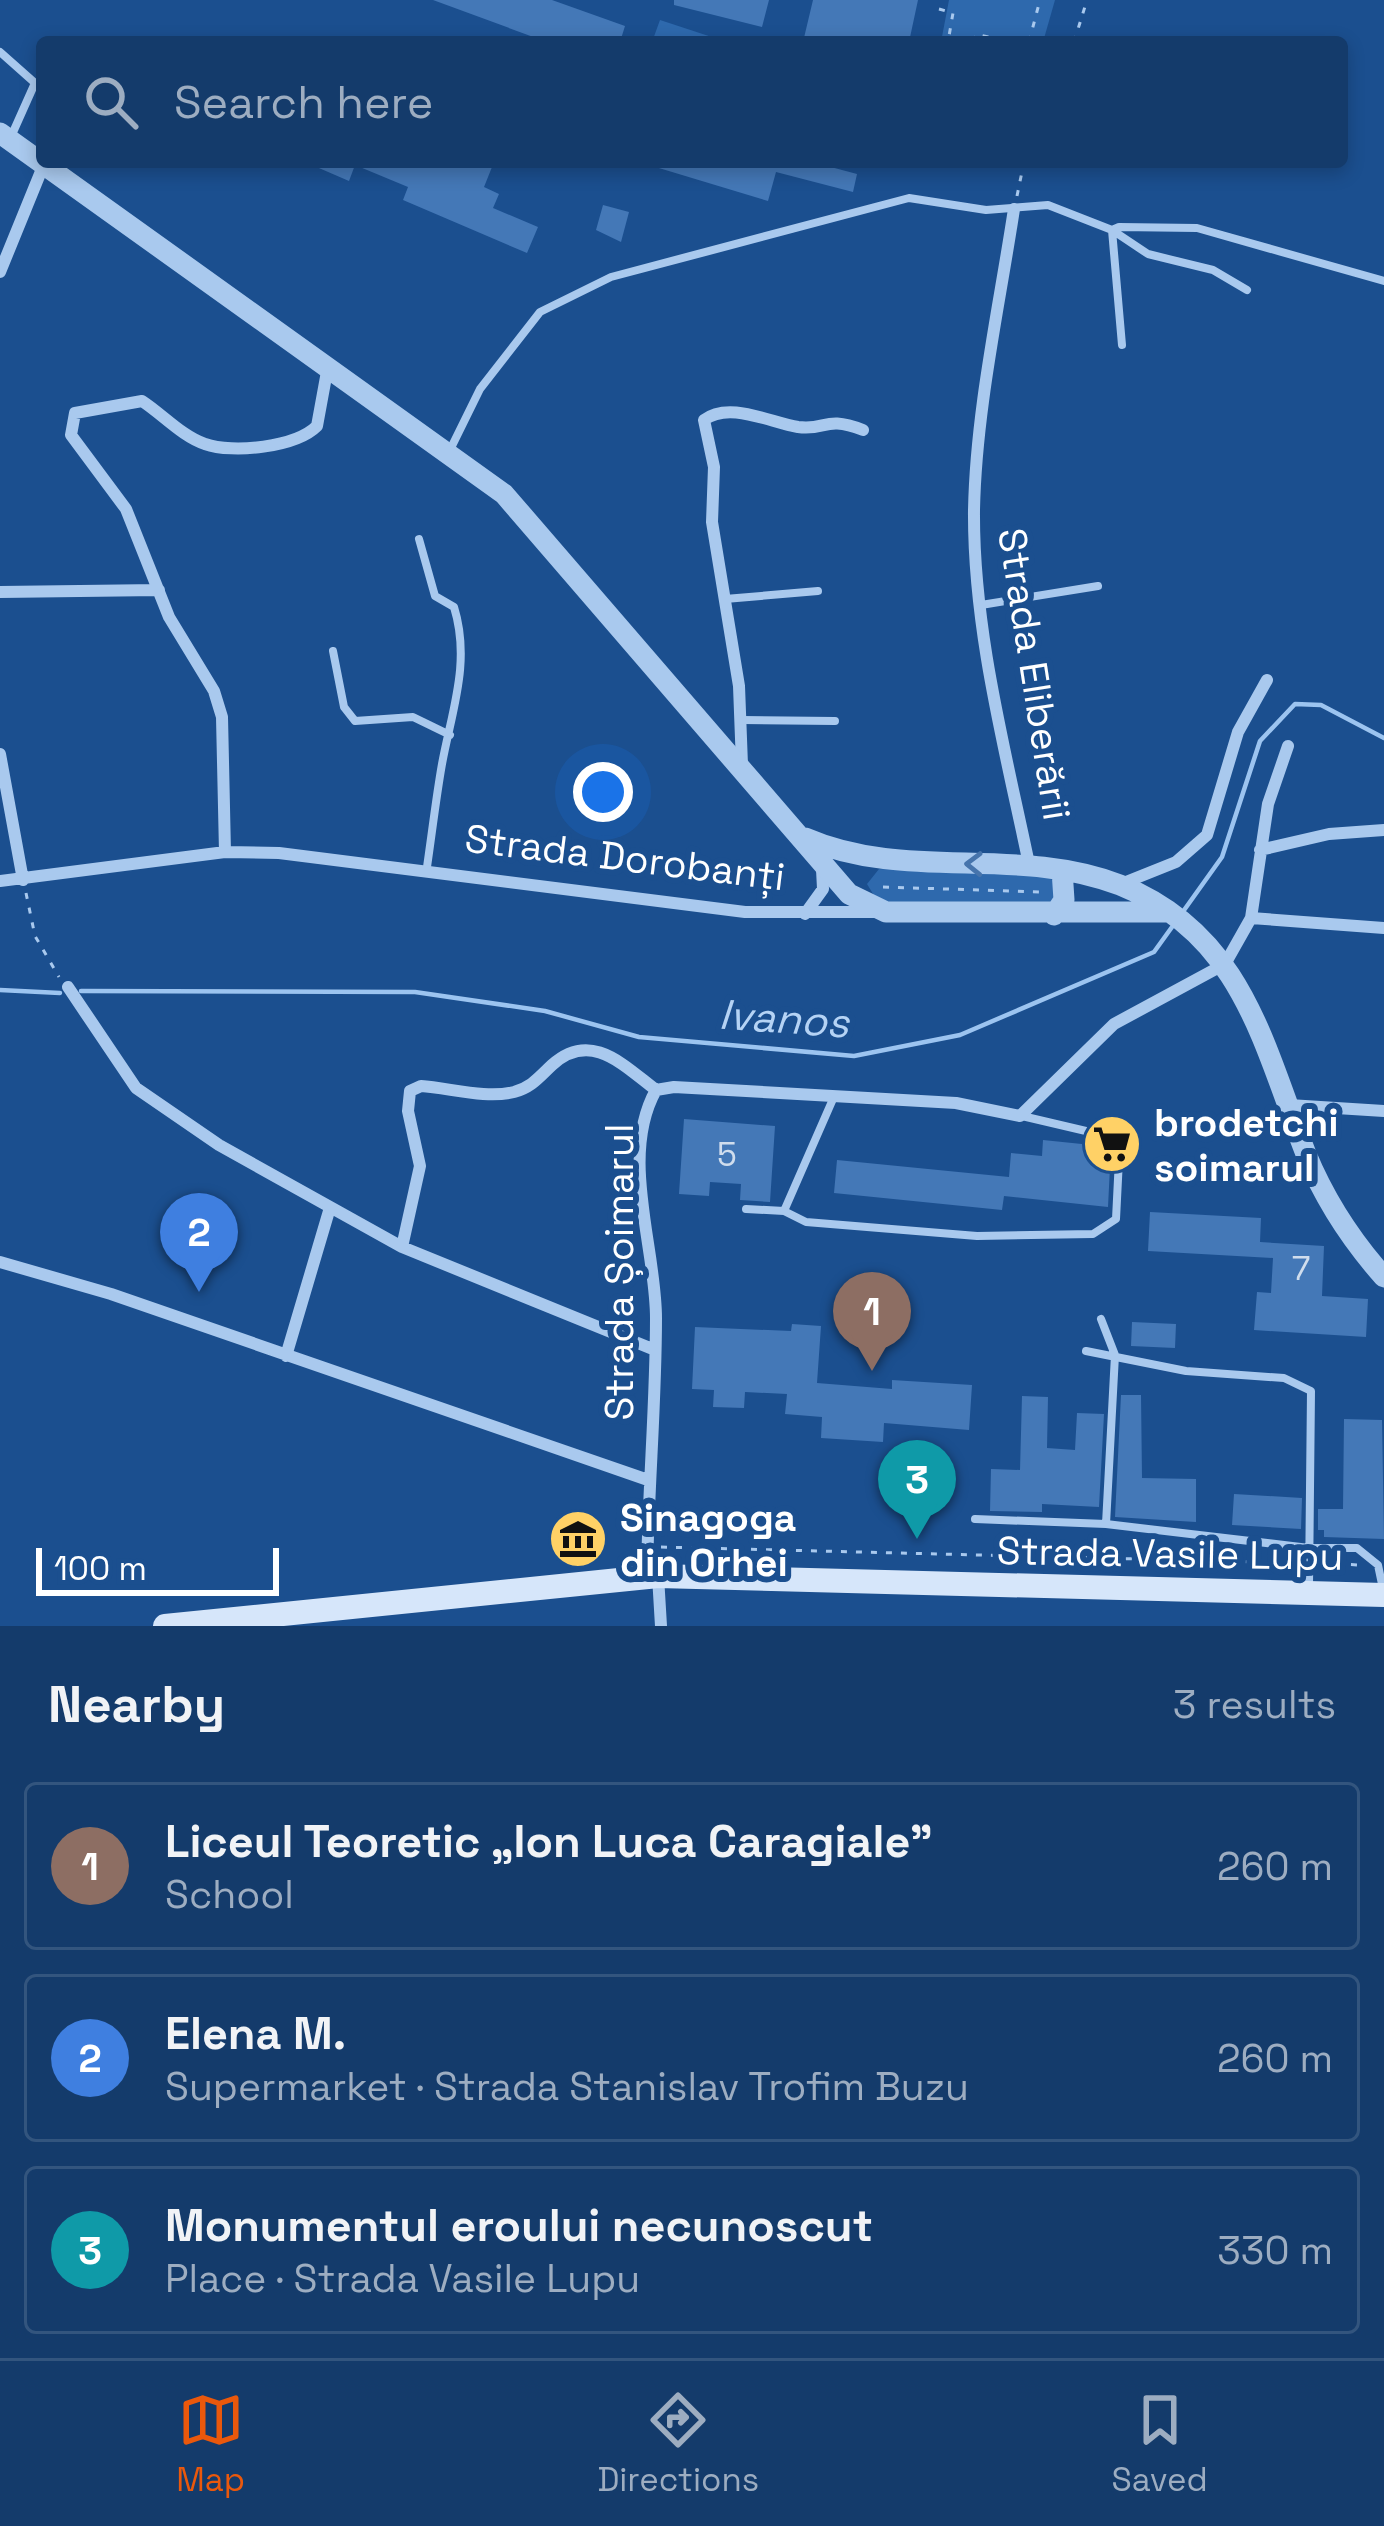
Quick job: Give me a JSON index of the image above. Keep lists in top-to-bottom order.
{
  "streets": {
    "main road": ["Strada Vasile Lupu"],
    "street": ["Strada Eliberării", "Strada Dorobanți", "Strada Șoimarul"]
  },
  "crossings": [
    ["Strada Eliberării", "Strada Dorobanți"],
    ["Strada Șoimarul", "Strada Vasile Lupu"]
  ],
  "water": ["Ivanos"],
  "places": {
    "supermarket": ["brodetchi soimarul"],
    "museum": ["Sinagoga din Orhei"]
  },
  "house_numbers": ["5", "7"],
  "scale_bar": "100 m",
  "page": {
    "search": "Search here",
    "pins": ["2", "1", "3"],
    "scale": "100 m",
    "heading": ["Nearby", "3 results"],
    "list": [
      {
        "mark": "1",
        "name": "Liceul Teoretic „Ion Luca Caragiale”",
        "note": "School",
        "value": "260 m"
      },
      {
        "mark": "2",
        "name": "Elena M.",
        "note": "Supermarket · Strada Stanislav Trofim Buzu",
        "value": "260 m"
      },
      {
        "mark": "3",
        "name": "Monumentul eroului necunoscut",
        "note": "Place · Strada Vasile Lupu",
        "value": "330 m"
      }
    ],
    "nav": ["Map", "Directions", "Saved"]
  }
}
